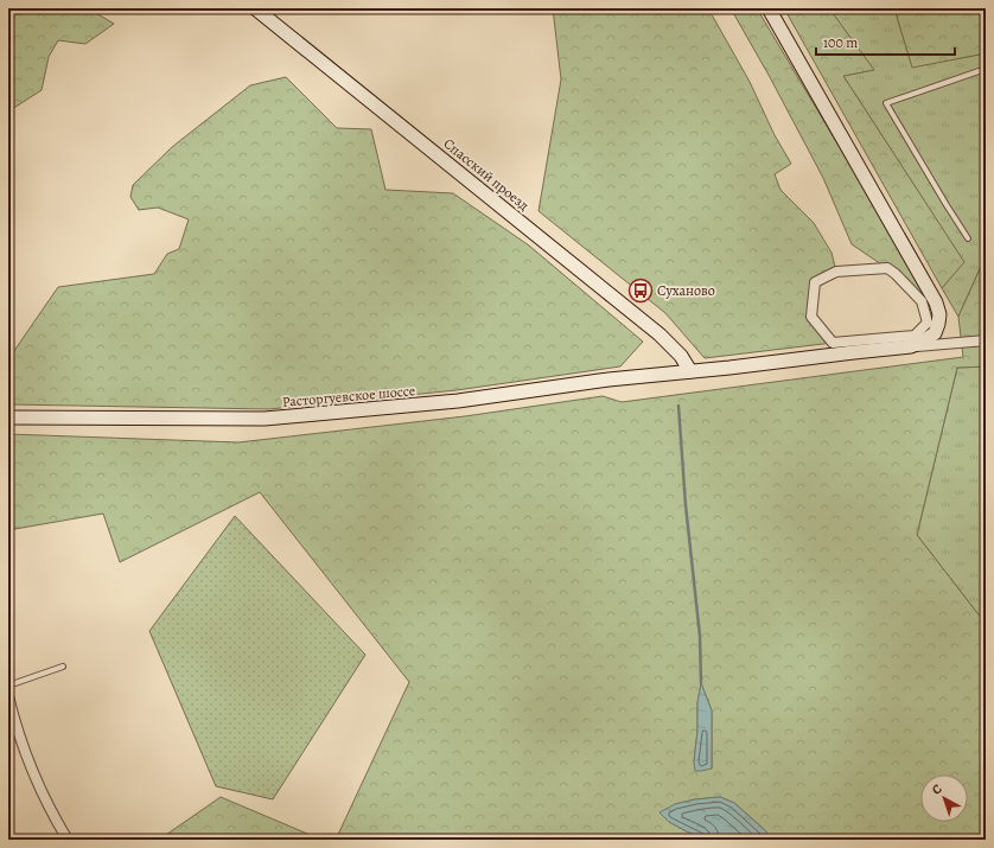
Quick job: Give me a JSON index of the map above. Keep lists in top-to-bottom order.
{
  "streets": {
    "main road": ["Спасский проезд", "Расторгуевское шоссе"]
  },
  "crossings": [
    ["Спасский проезд", "Расторгуевское шоссе"]
  ],
  "places": {
    "bus stop": ["Суханово"]
  },
  "scale_bar": "100 m",
  "north": "top left"
}
